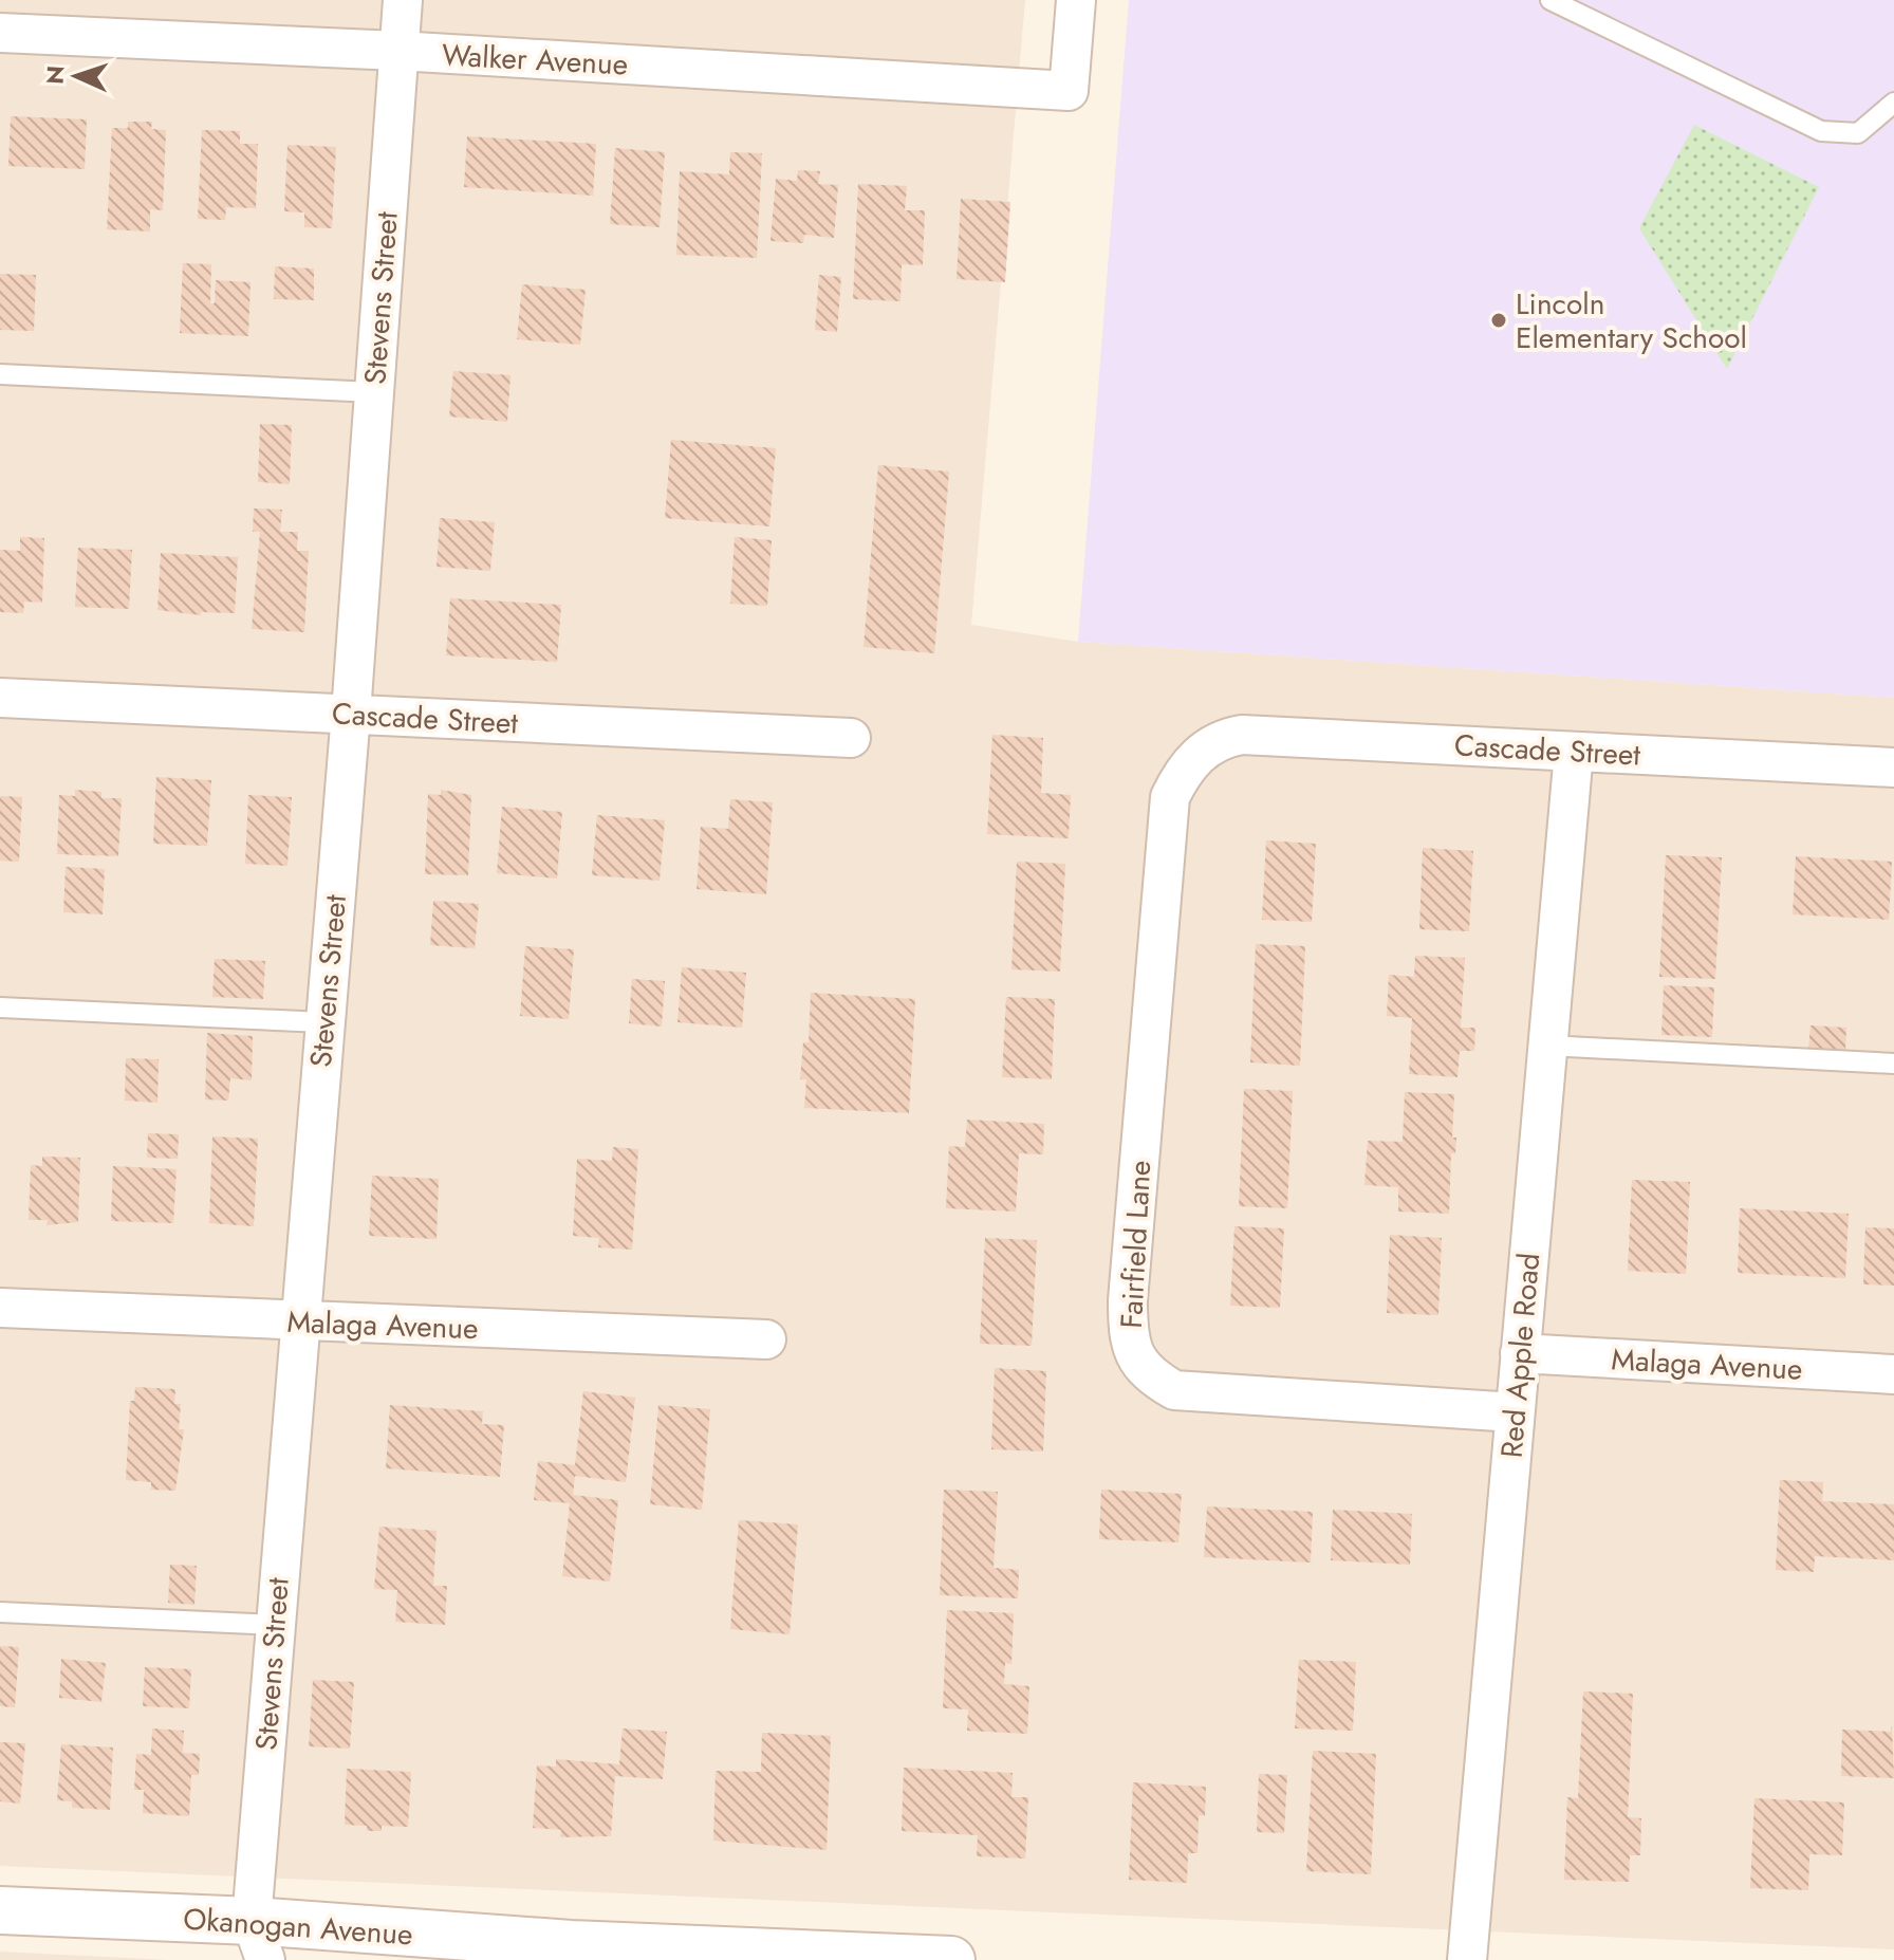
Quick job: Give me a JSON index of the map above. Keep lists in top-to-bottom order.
{
  "streets": {
    "street": [
      "Walker Avenue",
      "Stevens Street",
      "Cascade Street",
      "Fairfield Lane",
      "Malaga Avenue",
      "Red Apple Road",
      "Okanogan Avenue"
    ]
  },
  "crossings": [
    ["Walker Avenue", "Stevens Street"],
    ["Stevens Street", "Cascade Street"],
    ["Stevens Street", "Malaga Avenue"],
    ["Stevens Street", "Okanogan Avenue"],
    ["Cascade Street", "Fairfield Lane"],
    ["Cascade Street", "Red Apple Road"],
    ["Fairfield Lane", "Red Apple Road"],
    ["Malaga Avenue", "Red Apple Road"]
  ],
  "places": ["Lincoln Elementary School"],
  "north": "left"
}
